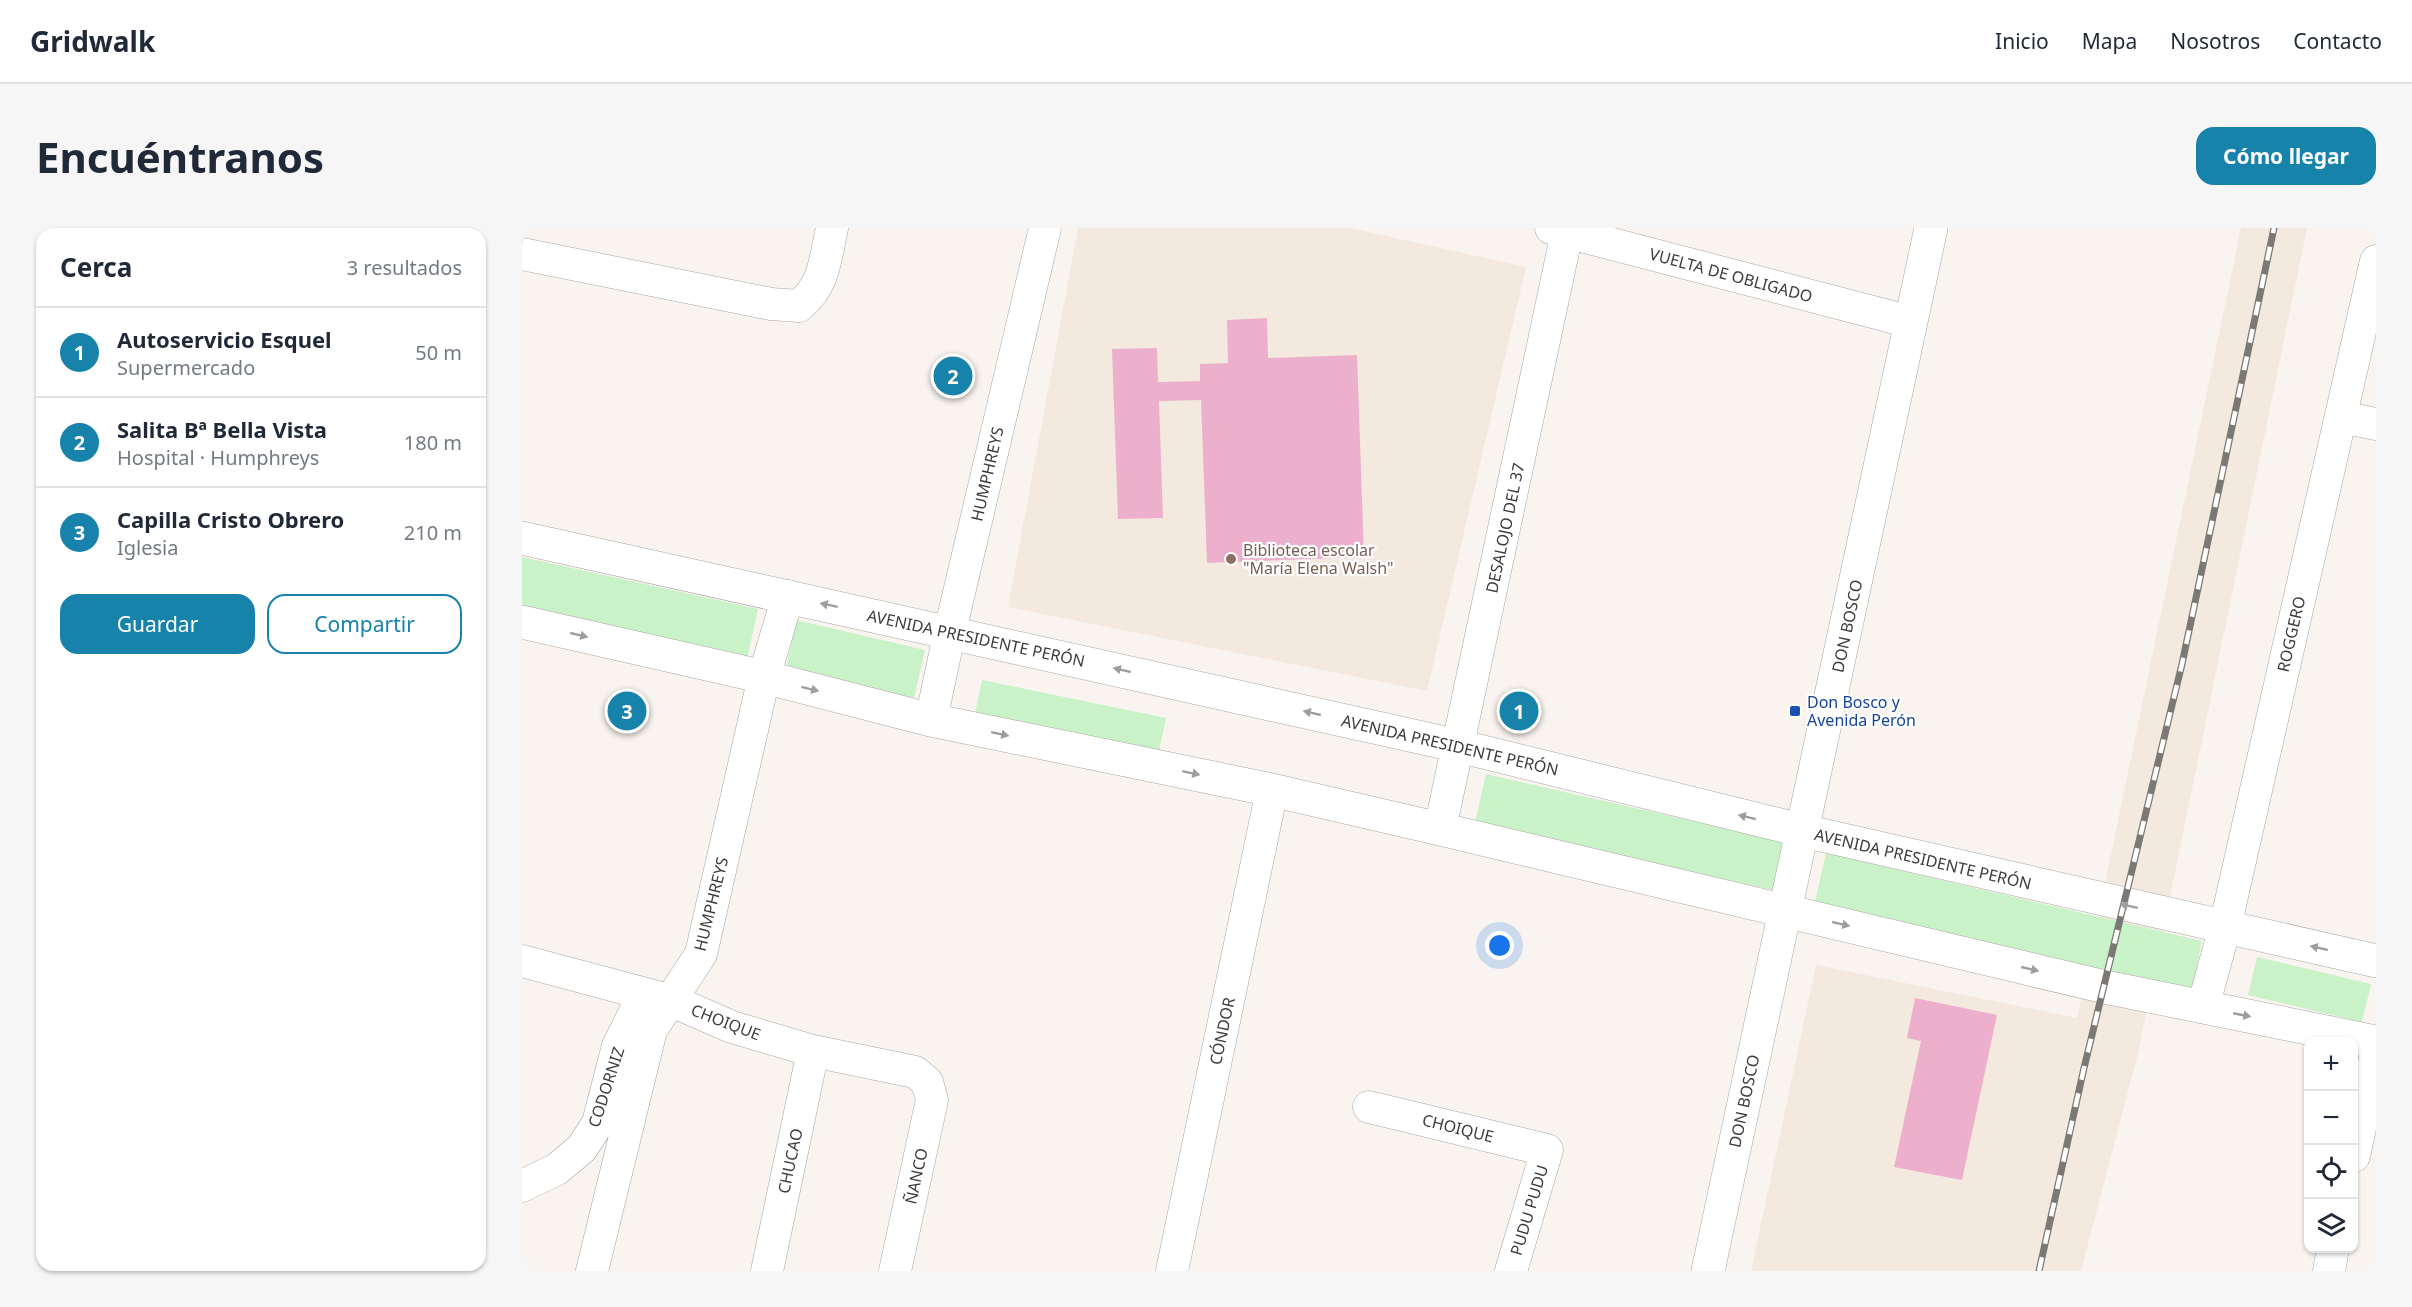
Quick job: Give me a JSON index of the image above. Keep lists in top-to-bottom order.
{
  "streets": {
    "street": [
      "VUELTA DE OBLIGADO",
      "HUMPHREYS",
      "DESALOJO DEL 37",
      "DON BOSCO",
      "ROGGERO",
      "AVENIDA PRESIDENTE PERÓN",
      "CHOIQUE",
      "CÓNDOR",
      "CODORNIZ",
      "CHUCAO",
      "ÑANCO",
      "PUDU PUDU"
    ]
  },
  "crossings": [
    ["VUELTA DE OBLIGADO", "DESALOJO DEL 37"],
    ["VUELTA DE OBLIGADO", "DON BOSCO"],
    ["HUMPHREYS", "AVENIDA PRESIDENTE PERÓN"],
    ["HUMPHREYS", "CHOIQUE"],
    ["HUMPHREYS", "CODORNIZ"],
    ["DESALOJO DEL 37", "AVENIDA PRESIDENTE PERÓN"],
    ["DON BOSCO", "AVENIDA PRESIDENTE PERÓN"],
    ["ROGGERO", "AVENIDA PRESIDENTE PERÓN"],
    ["CHOIQUE", "CODORNIZ"],
    ["CHOIQUE", "CHUCAO"],
    ["CHOIQUE", "ÑANCO"],
    ["CHOIQUE", "PUDU PUDU"]
  ],
  "places": {
    "other": ["Biblioteca escolar \"María Elena Walsh\""],
    "transit": ["Don Bosco y Avenida Perón"]
  },
  "page": {
    "header": "Gridwalk",
    "nav": [
      "Inicio",
      "Mapa",
      "Nosotros",
      "Contacto"
    ],
    "buttons": [
      "Cómo llegar",
      ["Guardar", "Compartir"]
    ],
    "title": "Encuéntranos",
    "heading": ["Cerca", "3 resultados"],
    "list": [
      {
        "mark": "1",
        "name": "Autoservicio Esquel",
        "note": "Supermercado",
        "value": "50 m"
      },
      {
        "mark": "2",
        "name": "Salita Bª Bella Vista",
        "note": "Hospital · Humphreys",
        "value": "180 m"
      },
      {
        "mark": "3",
        "name": "Capilla Cristo Obrero",
        "note": "Iglesia",
        "value": "210 m"
      }
    ],
    "pins": ["2", "1", "3"],
    "map_buttons": ["+", "−"]
  }
}
